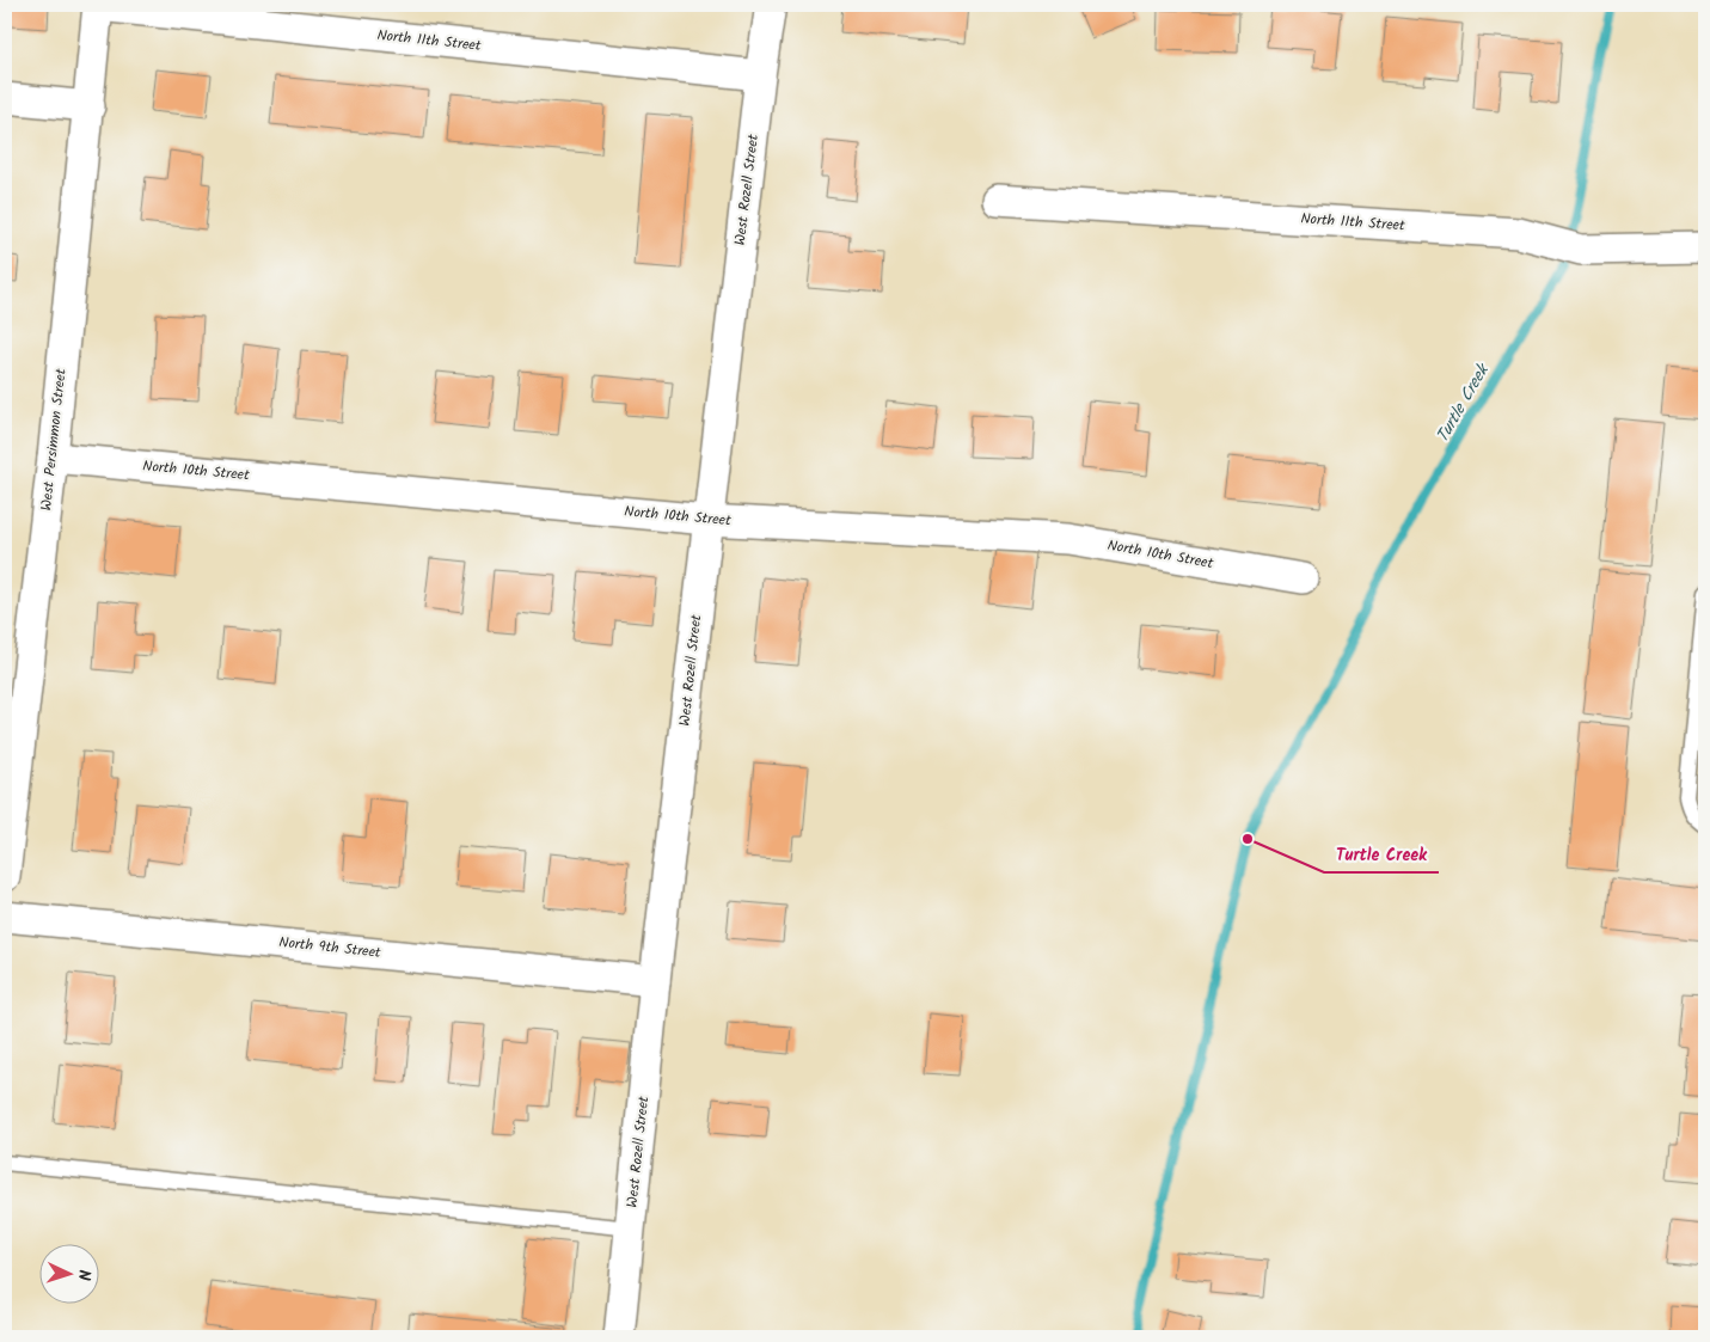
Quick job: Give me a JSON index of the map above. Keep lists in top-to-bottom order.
{
  "streets": {
    "street": [
      "North 11th Street",
      "West Rozell Street",
      "West Persimmon Street",
      "North 10th Street",
      "North 9th Street"
    ]
  },
  "crossings": [
    ["North 11th Street", "West Rozell Street"],
    ["North 11th Street", "West Persimmon Street"],
    ["West Rozell Street", "North 10th Street"],
    ["West Rozell Street", "North 9th Street"],
    ["West Persimmon Street", "North 10th Street"]
  ],
  "water": ["Turtle Creek"],
  "places": ["Turtle Creek"],
  "north": "right"
}
